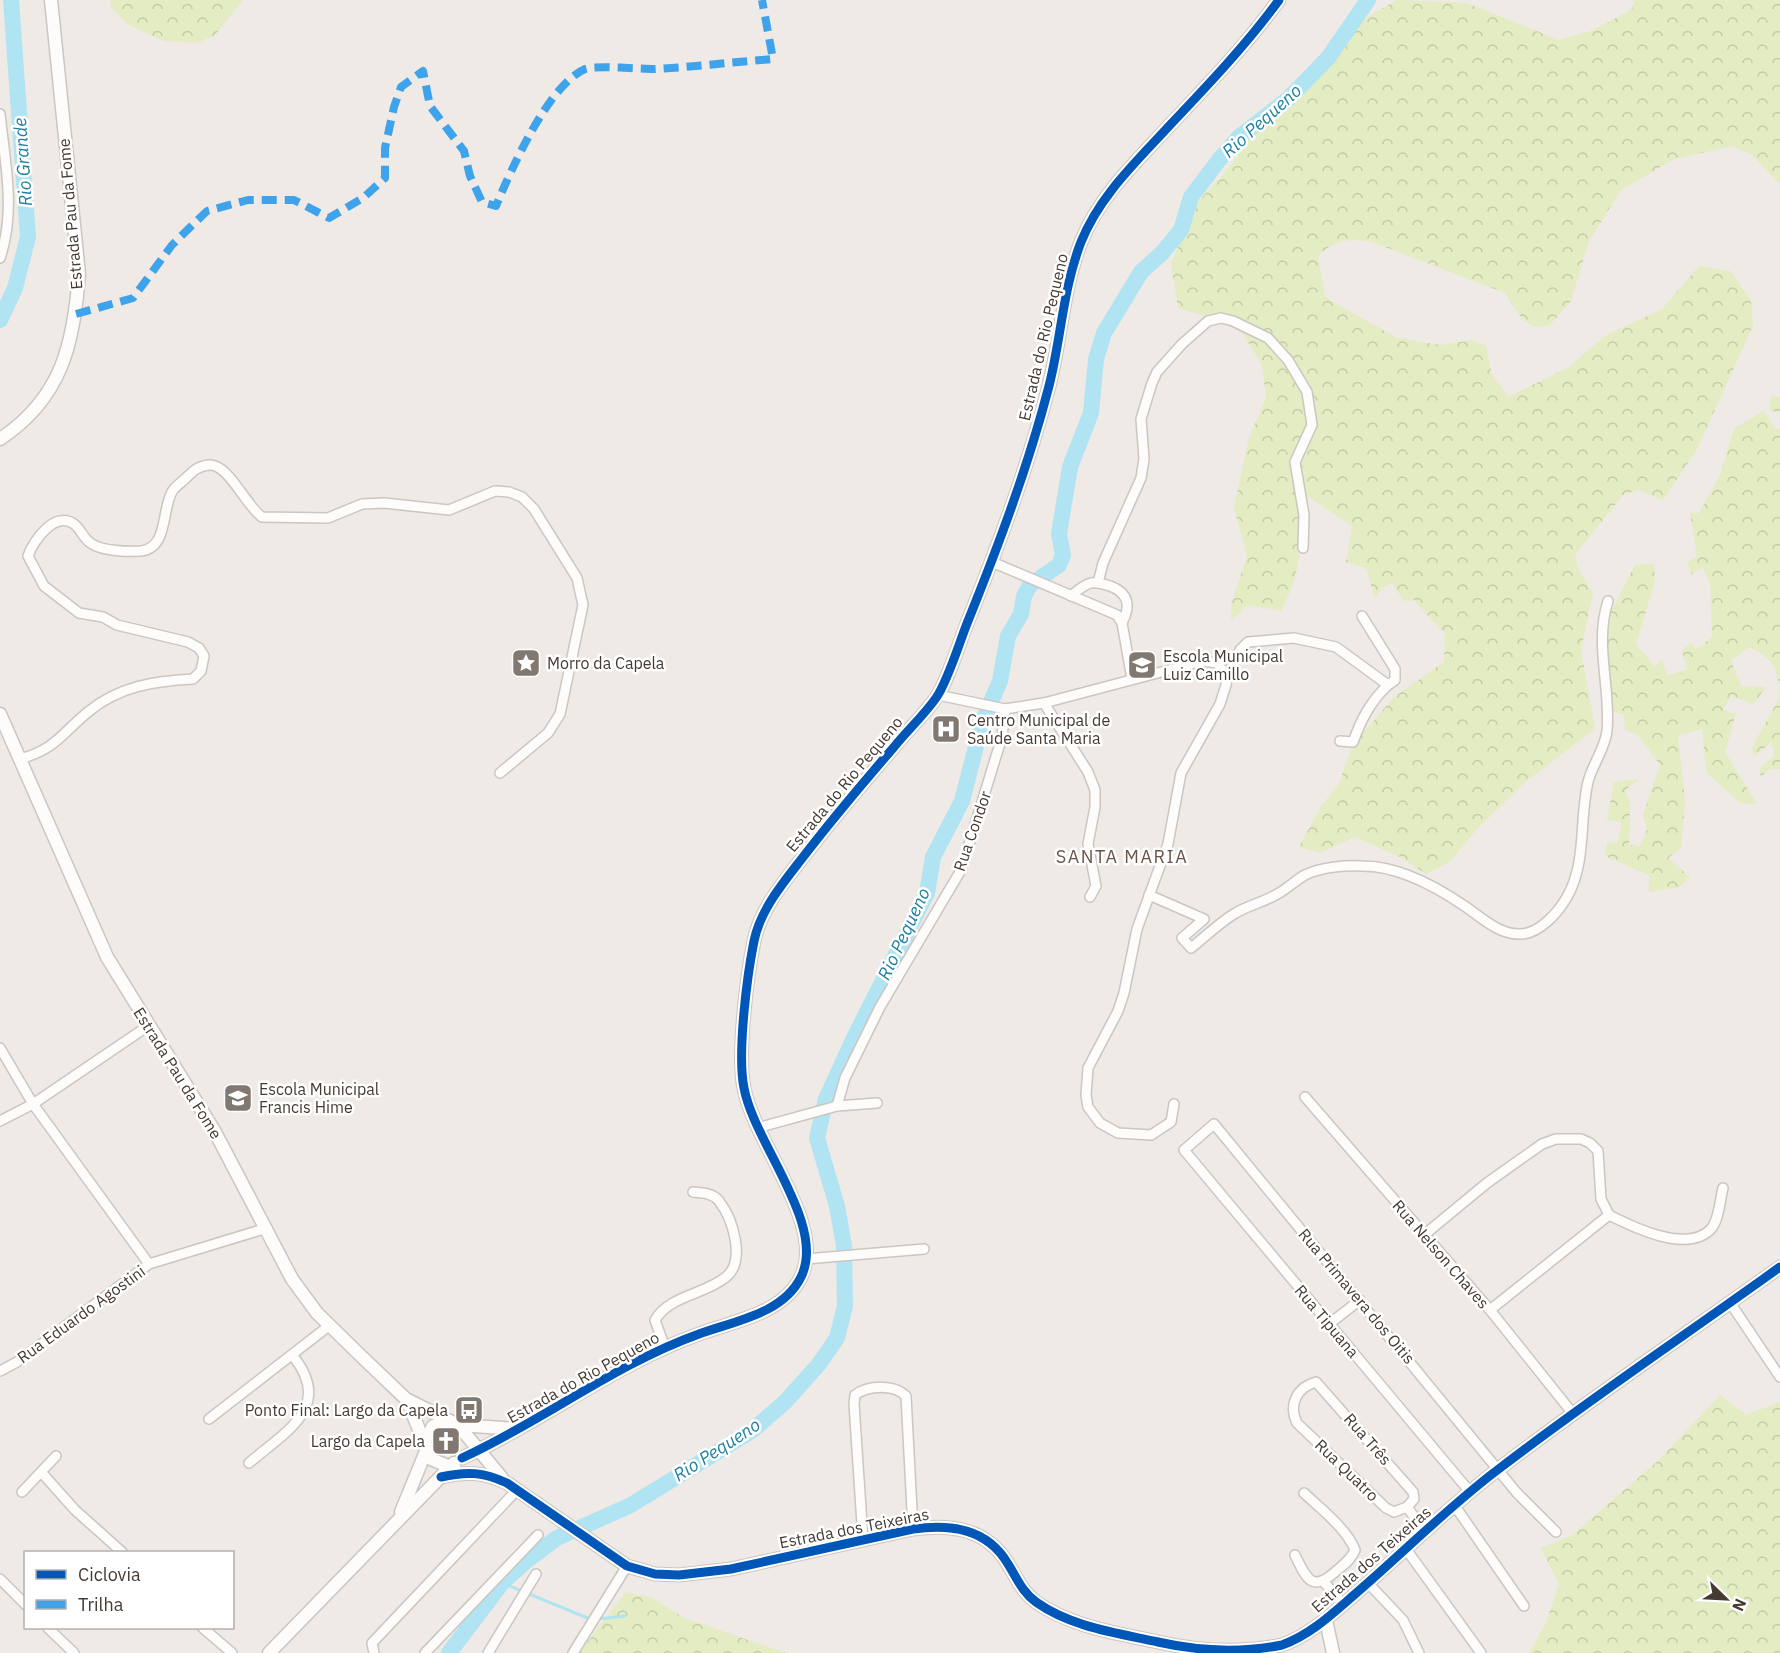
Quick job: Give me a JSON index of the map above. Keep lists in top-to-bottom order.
{
  "streets": {
    "street": [
      "Estrada Pau da Fome",
      "Estrada do Rio Pequeno",
      "Rua Condor",
      "Rua Nelson Chaves",
      "Rua Primavera dos Oitis",
      "Rua Eduardo Agostini",
      "Rua Tipuana",
      "Rua Três",
      "Rua Quatro",
      "Estrada dos Teixeiras"
    ]
  },
  "crossings": [
    ["Estrada Pau da Fome", "Estrada do Rio Pequeno"],
    ["Estrada Pau da Fome", "Rua Eduardo Agostini"],
    ["Estrada Pau da Fome", "Estrada dos Teixeiras"],
    ["Estrada do Rio Pequeno", "Estrada dos Teixeiras"],
    ["Rua Nelson Chaves", "Estrada dos Teixeiras"],
    ["Rua Primavera dos Oitis", "Rua Tipuana"],
    ["Rua Primavera dos Oitis", "Estrada dos Teixeiras"],
    ["Rua Tipuana", "Estrada dos Teixeiras"],
    ["Rua Três", "Rua Quatro"]
  ],
  "districts": ["SANTA MARIA"],
  "water": ["Rio Pequeno", "Rio Grande"],
  "places": {
    "place": ["Morro da Capela"],
    "school or university": ["Escola Municipal Luiz Camillo", "Escola Municipal Francis Hime"],
    "hospital": ["Centro Municipal de Saúde Santa Maria"],
    "bus stop": ["Ponto Final: Largo da Capela"],
    "church": ["Largo da Capela"]
  },
  "legend": ["Ciclovia", "Trilha"],
  "north": "bottom right"
}
